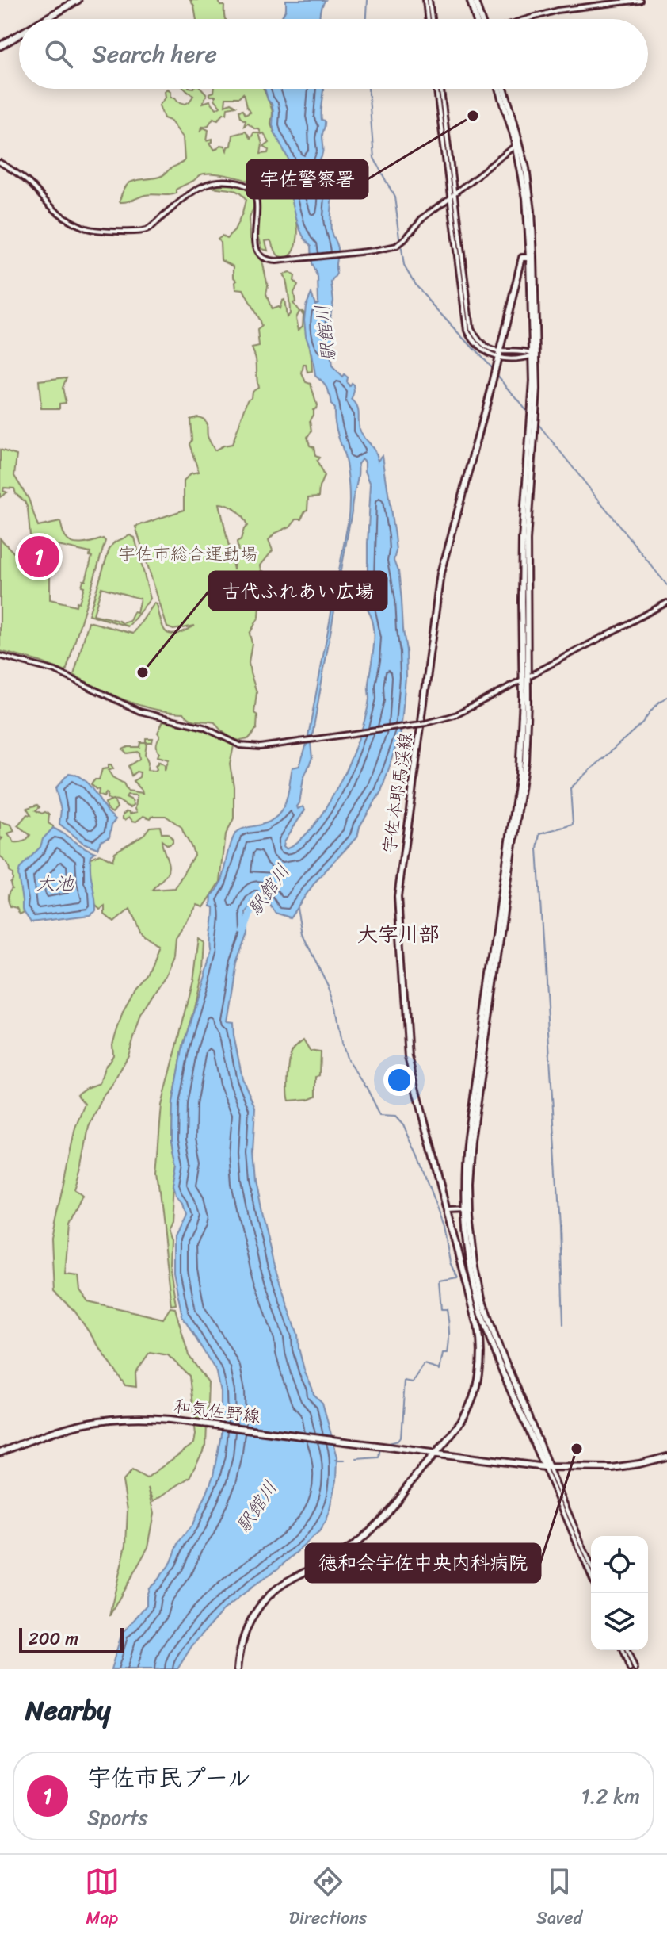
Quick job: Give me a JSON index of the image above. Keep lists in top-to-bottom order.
{
  "streets": {
    "main road": ["宇佐本耶馬渓線", "和気佐野線"]
  },
  "crossings": [
    ["宇佐本耶馬渓線", "和気佐野線"]
  ],
  "districts": ["大字川部"],
  "water": ["駅館川", "大池"],
  "parks": ["宇佐市総合運動場"],
  "places": ["宇佐警察署", "古代ふれあい広場", "徳和会宇佐中央内科病院"],
  "scale_bar": "200 m",
  "page": {
    "search": "Search here",
    "pins": "1",
    "scale": "200 m",
    "heading": "Nearby",
    "list": [
      {
        "mark": "1",
        "name": "宇佐市民プール",
        "note": "Sports",
        "value": "1.2 km"
      }
    ],
    "nav": ["Map", "Directions", "Saved"]
  }
}
